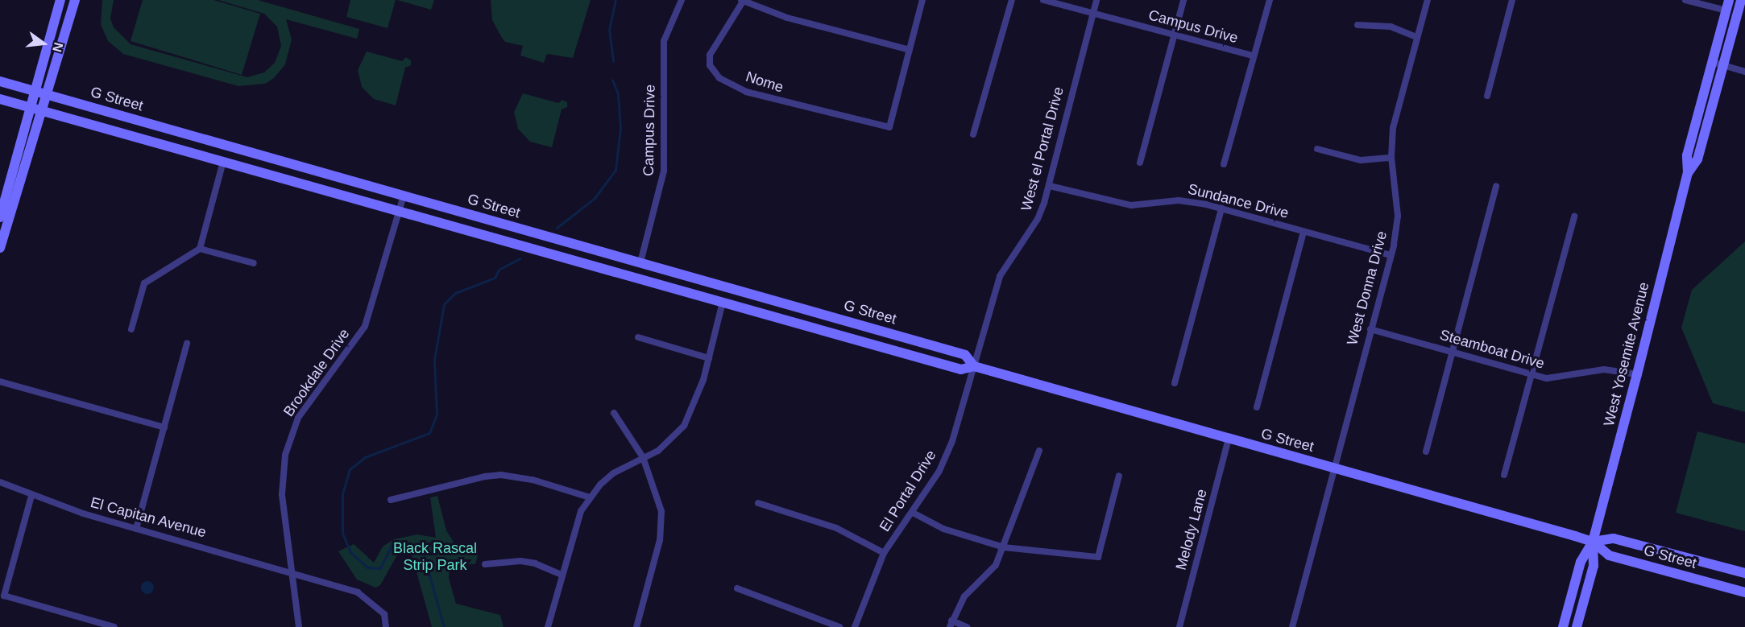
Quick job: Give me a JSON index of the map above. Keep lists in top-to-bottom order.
{
  "streets": {
    "street": [
      "Campus Drive",
      "Nome",
      "G Street",
      "West el Portal Drive",
      "Sundance Drive",
      "West Donna Drive",
      "Steamboat Drive",
      "West Yosemite Avenue",
      "Brookdale Drive",
      "El Portal Drive",
      "El Capitan Avenue",
      "Melody Lane"
    ]
  },
  "crossings": [
    ["Campus Drive", "G Street"],
    ["Campus Drive", "West el Portal Drive"],
    ["G Street", "West el Portal Drive"],
    ["G Street", "West Donna Drive"],
    ["G Street", "West Yosemite Avenue"],
    ["G Street", "Brookdale Drive"],
    ["G Street", "El Portal Drive"],
    ["G Street", "Melody Lane"],
    ["West el Portal Drive", "Sundance Drive"],
    ["West el Portal Drive", "El Portal Drive"],
    ["Sundance Drive", "West Donna Drive"],
    ["West Donna Drive", "Steamboat Drive"],
    ["Steamboat Drive", "West Yosemite Avenue"],
    ["Brookdale Drive", "El Capitan Avenue"]
  ],
  "parks": ["Black Rascal Strip Park"],
  "north": "right"
}
